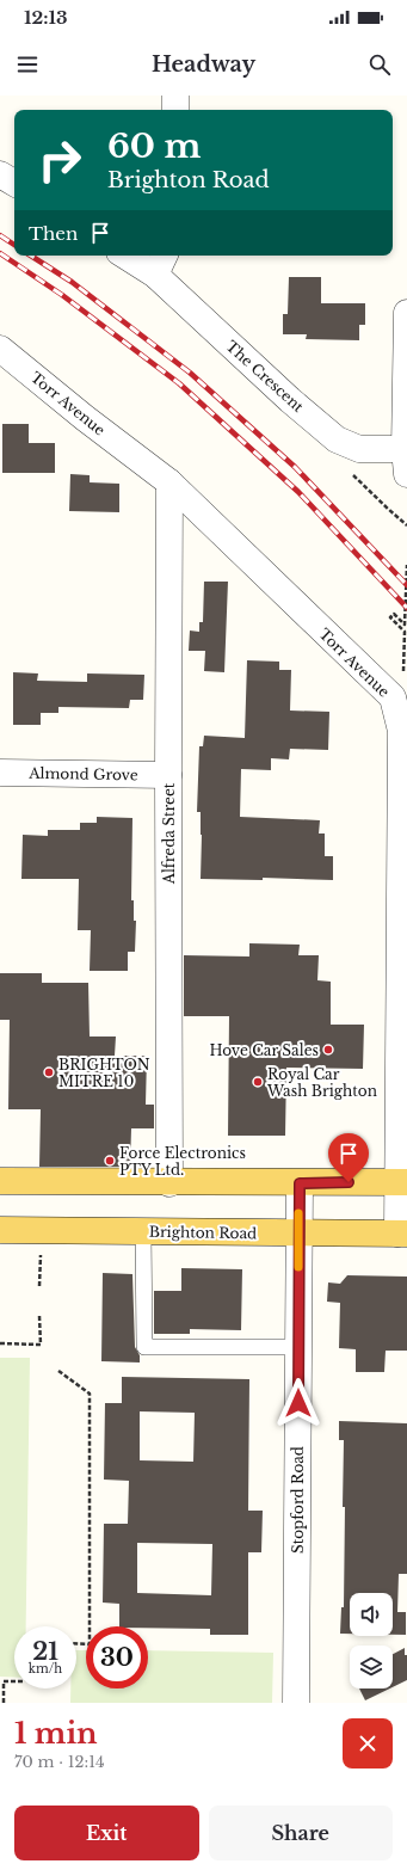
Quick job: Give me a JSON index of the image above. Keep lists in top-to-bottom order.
{
  "streets": {
    "main road": ["Brighton Road"],
    "street": [
      "The Crescent",
      "Torr Avenue",
      "Almond Grove",
      "Alfreda Street",
      "Stopford Road"
    ]
  },
  "crossings": [
    ["Torr Avenue", "Alfreda Street"],
    ["Torr Avenue", "Brighton Road"],
    ["Almond Grove", "Alfreda Street"],
    ["Brighton Road", "Stopford Road"]
  ],
  "places": [
    "Hove Car Sales",
    "BRIGHTON MITRE 10",
    "Royal Car Wash Brighton",
    "Force Electronics PTY Ltd."
  ],
  "page": {
    "status": "12:13",
    "header": "Headway",
    "turn": ["60 m", "Brighton Road"],
    "then": "Then",
    "speed": "21 km/h",
    "limit": "30",
    "heading": ["1 min", "70 m · 12:14"],
    "buttons": ["Exit", "Share"]
  }
}
